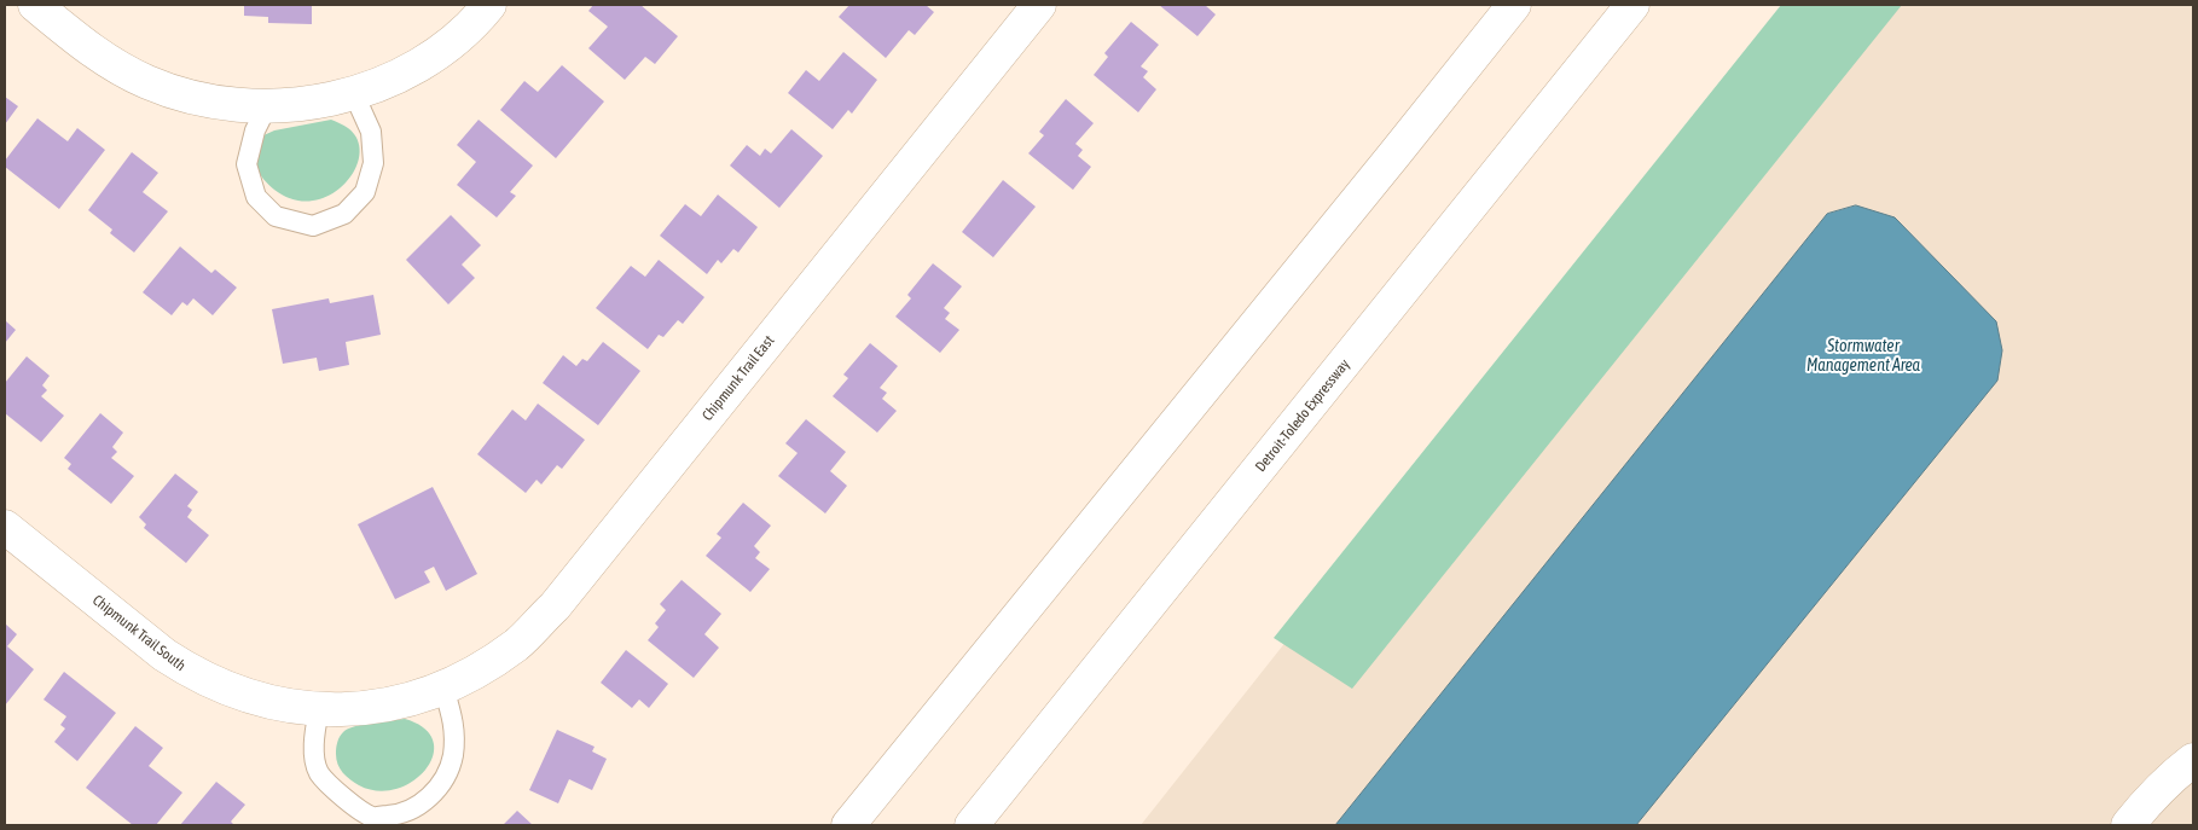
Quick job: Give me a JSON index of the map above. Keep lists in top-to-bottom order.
{
  "streets": {
    "main road": ["Chipmunk Trail East", "Detroit-Toledo Expressway", "Chipmunk Trail South"]
  },
  "crossings": [
    ["Chipmunk Trail East", "Chipmunk Trail South"]
  ],
  "water": ["Stormwater Management Area"]
}
